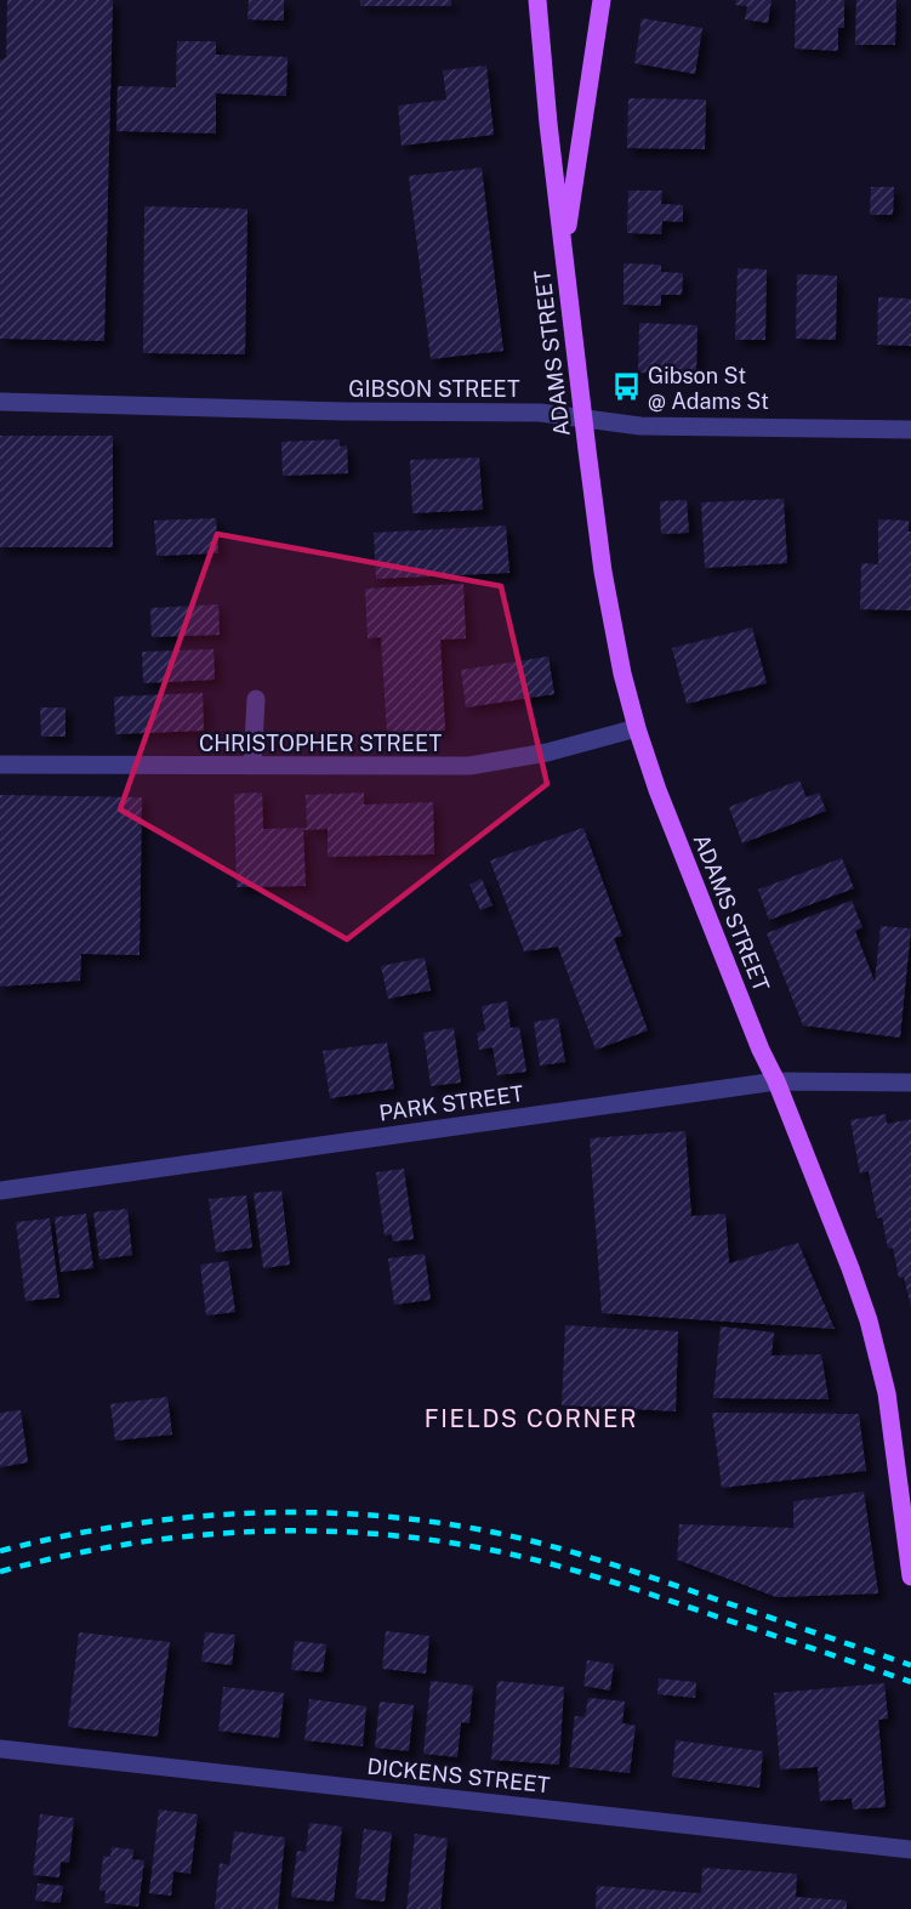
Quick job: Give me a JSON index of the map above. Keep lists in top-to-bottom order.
{
  "streets": {
    "main road": ["ADAMS STREET"],
    "street": [
      "GIBSON STREET",
      "CHRISTOPHER STREET",
      "PARK STREET",
      "DICKENS STREET"
    ]
  },
  "crossings": [
    ["ADAMS STREET", "GIBSON STREET"],
    ["ADAMS STREET", "CHRISTOPHER STREET"],
    ["ADAMS STREET", "PARK STREET"]
  ],
  "districts": ["FIELDS CORNER"],
  "places": {
    "bus stop": ["Gibson St @ Adams St"]
  }
}
